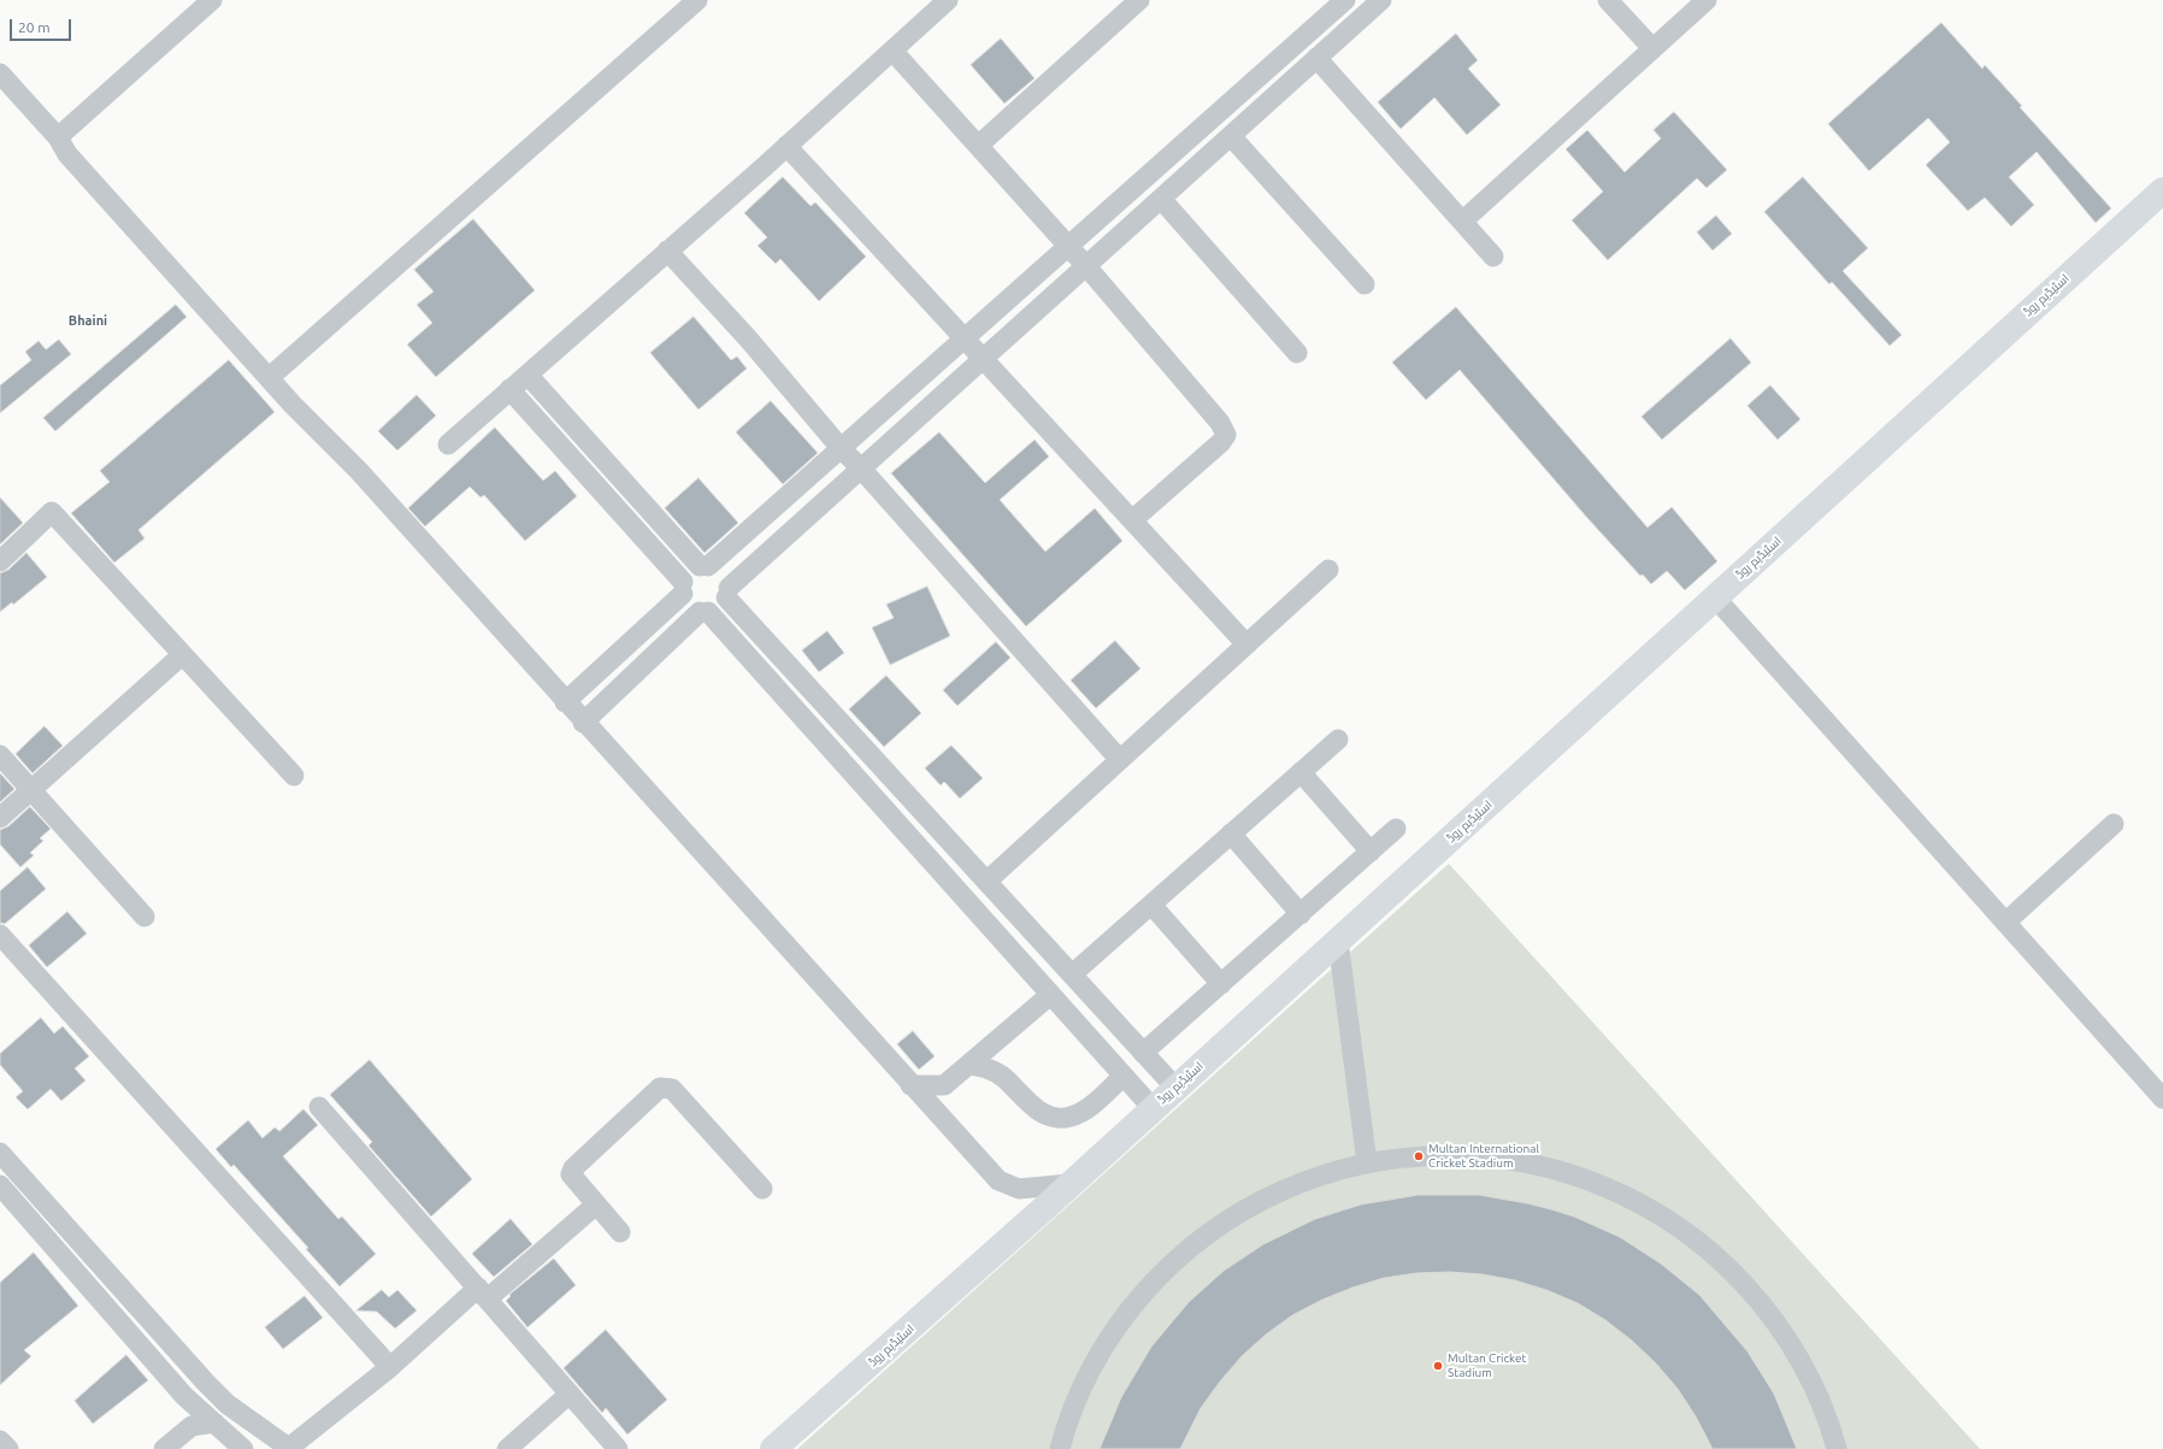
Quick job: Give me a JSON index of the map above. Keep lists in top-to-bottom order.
{
  "streets": {
    "main road": ["اسٹیڈیم روڈ"]
  },
  "districts": ["Bhaini"],
  "places": ["Multan International Cricket Stadium", "Multan Cricket Stadium"],
  "scale_bar": "20 m"
}
